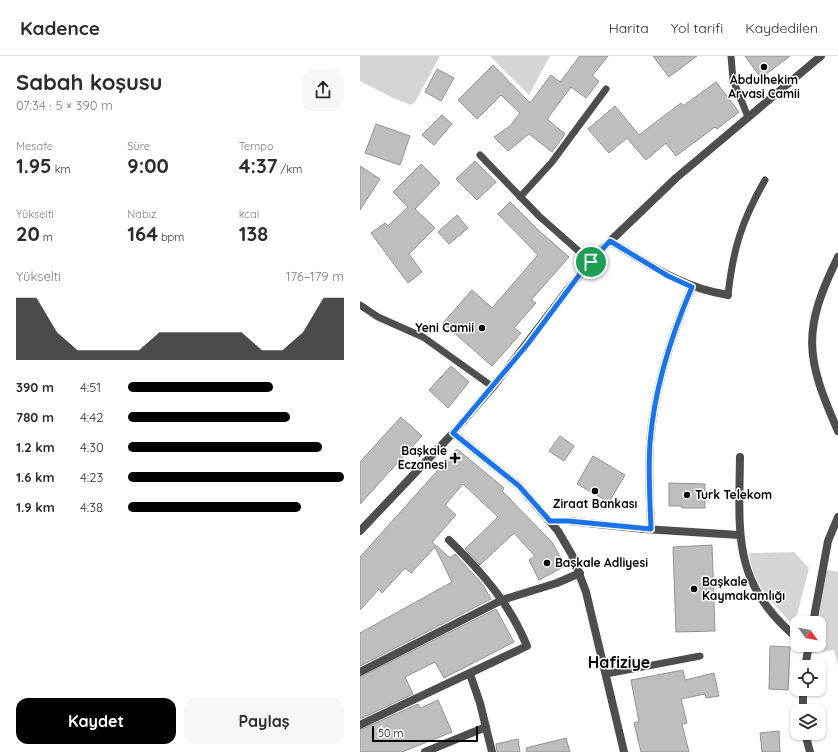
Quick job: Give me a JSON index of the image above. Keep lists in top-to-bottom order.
{
  "districts": ["Hafiziye"],
  "places": {
    "other": [
      "Abdulhekim Arvasi Camii",
      "Yeni Camii",
      "Ziraat Bankası",
      "Turk Telekom",
      "Başkale Adliyesi",
      "Başkale Kaymakamlığı"
    ],
    "health": ["Başkale Eczanesi"]
  },
  "scale_bar": "50 m",
  "north": "bottom right",
  "page": {
    "header": "Kadence",
    "nav": ["Harita", "Yol tarifi", "Kaydedilen"],
    "heading": ["Sabah koşusu", "07:34 · 5 × 390 m"],
    "stats": [
      ["Mesafe", "1.95 km"],
      ["Süre", "9:00"],
      ["Tempo", "4:37 /km"],
      ["Yükselti", "20 m"],
      ["Nabız", "164 bpm"],
      ["kcal", "138"]
    ],
    "chart": ["Yükselti", "176–179 m"],
    "list": [
      {
        "name": "390 m",
        "note": "4:51"
      },
      {
        "name": "780 m",
        "note": "4:42"
      },
      {
        "name": "1.2 km",
        "note": "4:30"
      },
      {
        "name": "1.6 km",
        "note": "4:23"
      },
      {
        "name": "1.9 km",
        "note": "4:38"
      }
    ],
    "buttons": ["Kaydet", "Paylaş"],
    "scale": "50 m"
  }
}
